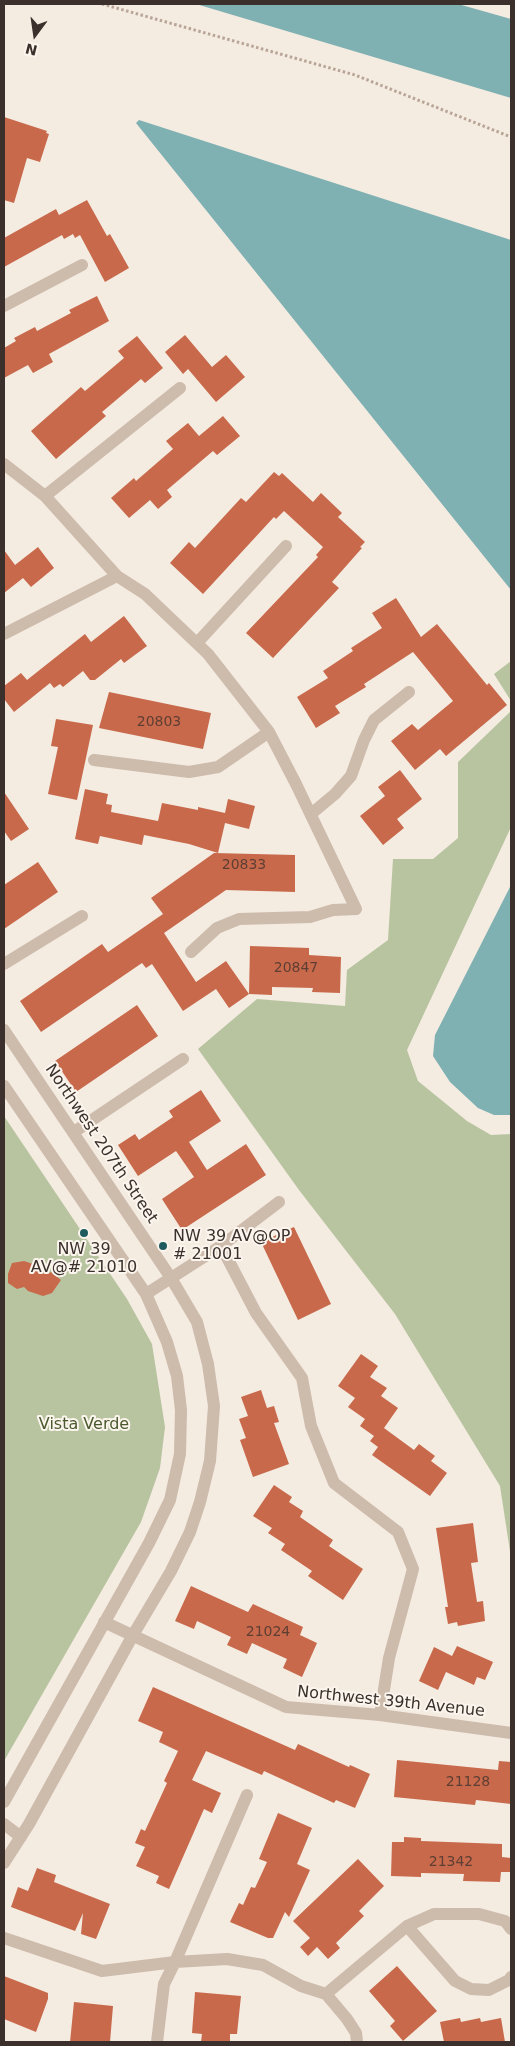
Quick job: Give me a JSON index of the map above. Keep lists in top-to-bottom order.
{
  "streets": {
    "street": ["Northwest 207th Street", "Northwest 39th Avenue"]
  },
  "parks": ["Vista Verde"],
  "places": ["NW 39 AV@# 21010", "NW 39 AV@OP # 21001"],
  "house_numbers": [
    "20803",
    "20833",
    "20847",
    "21024",
    "21128",
    "21342"
  ],
  "north": "bottom"
}
